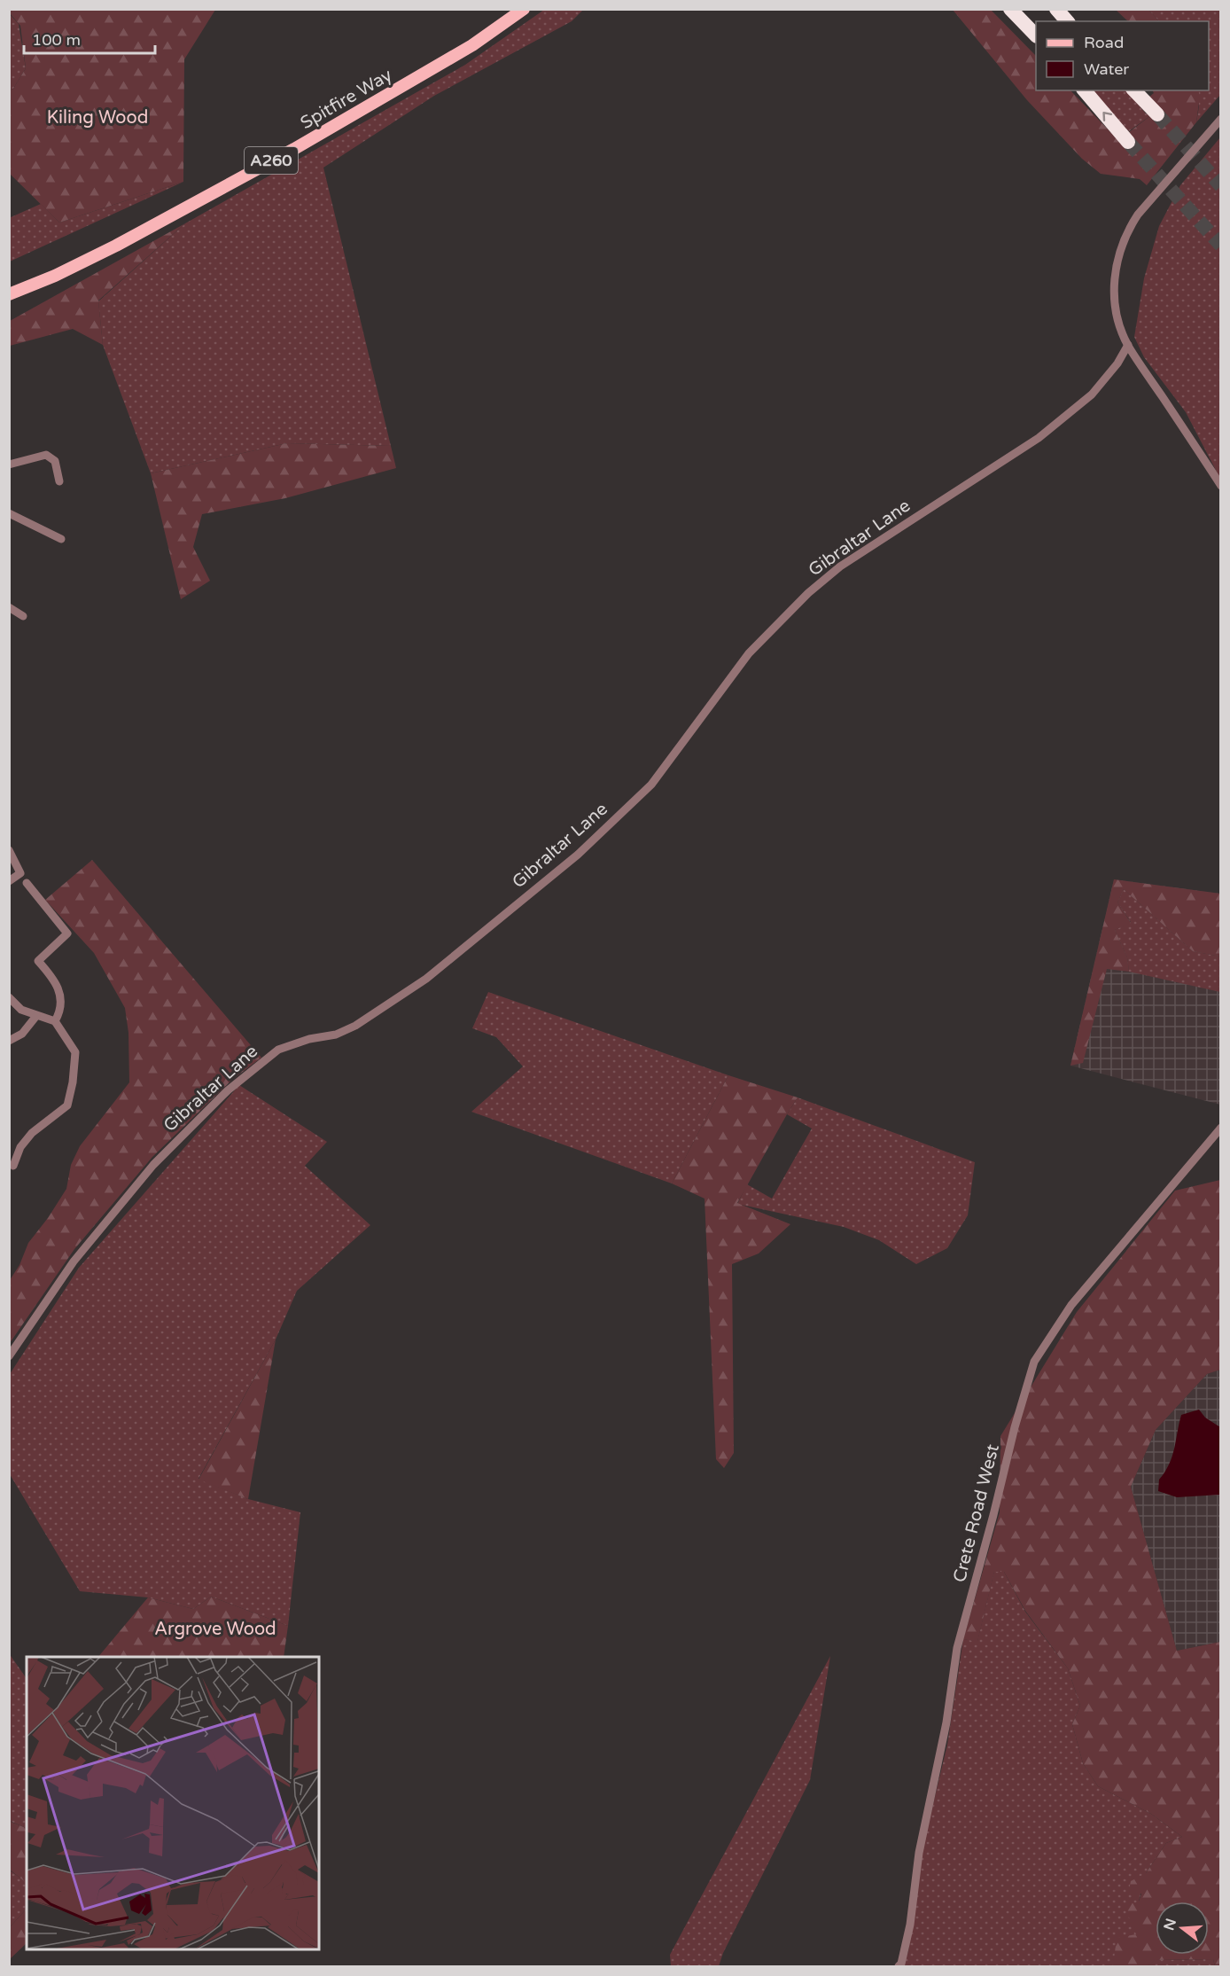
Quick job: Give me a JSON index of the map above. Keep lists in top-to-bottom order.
{
  "streets": {
    "main road": ["Spitfire Way", "A260"],
    "street": ["Gibraltar Lane", "Crete Road West"]
  },
  "parks": ["Kiling Wood", "Argrove Wood"],
  "legend": ["Road", "Water"],
  "scale_bar": "100 m",
  "north": "left"
}
